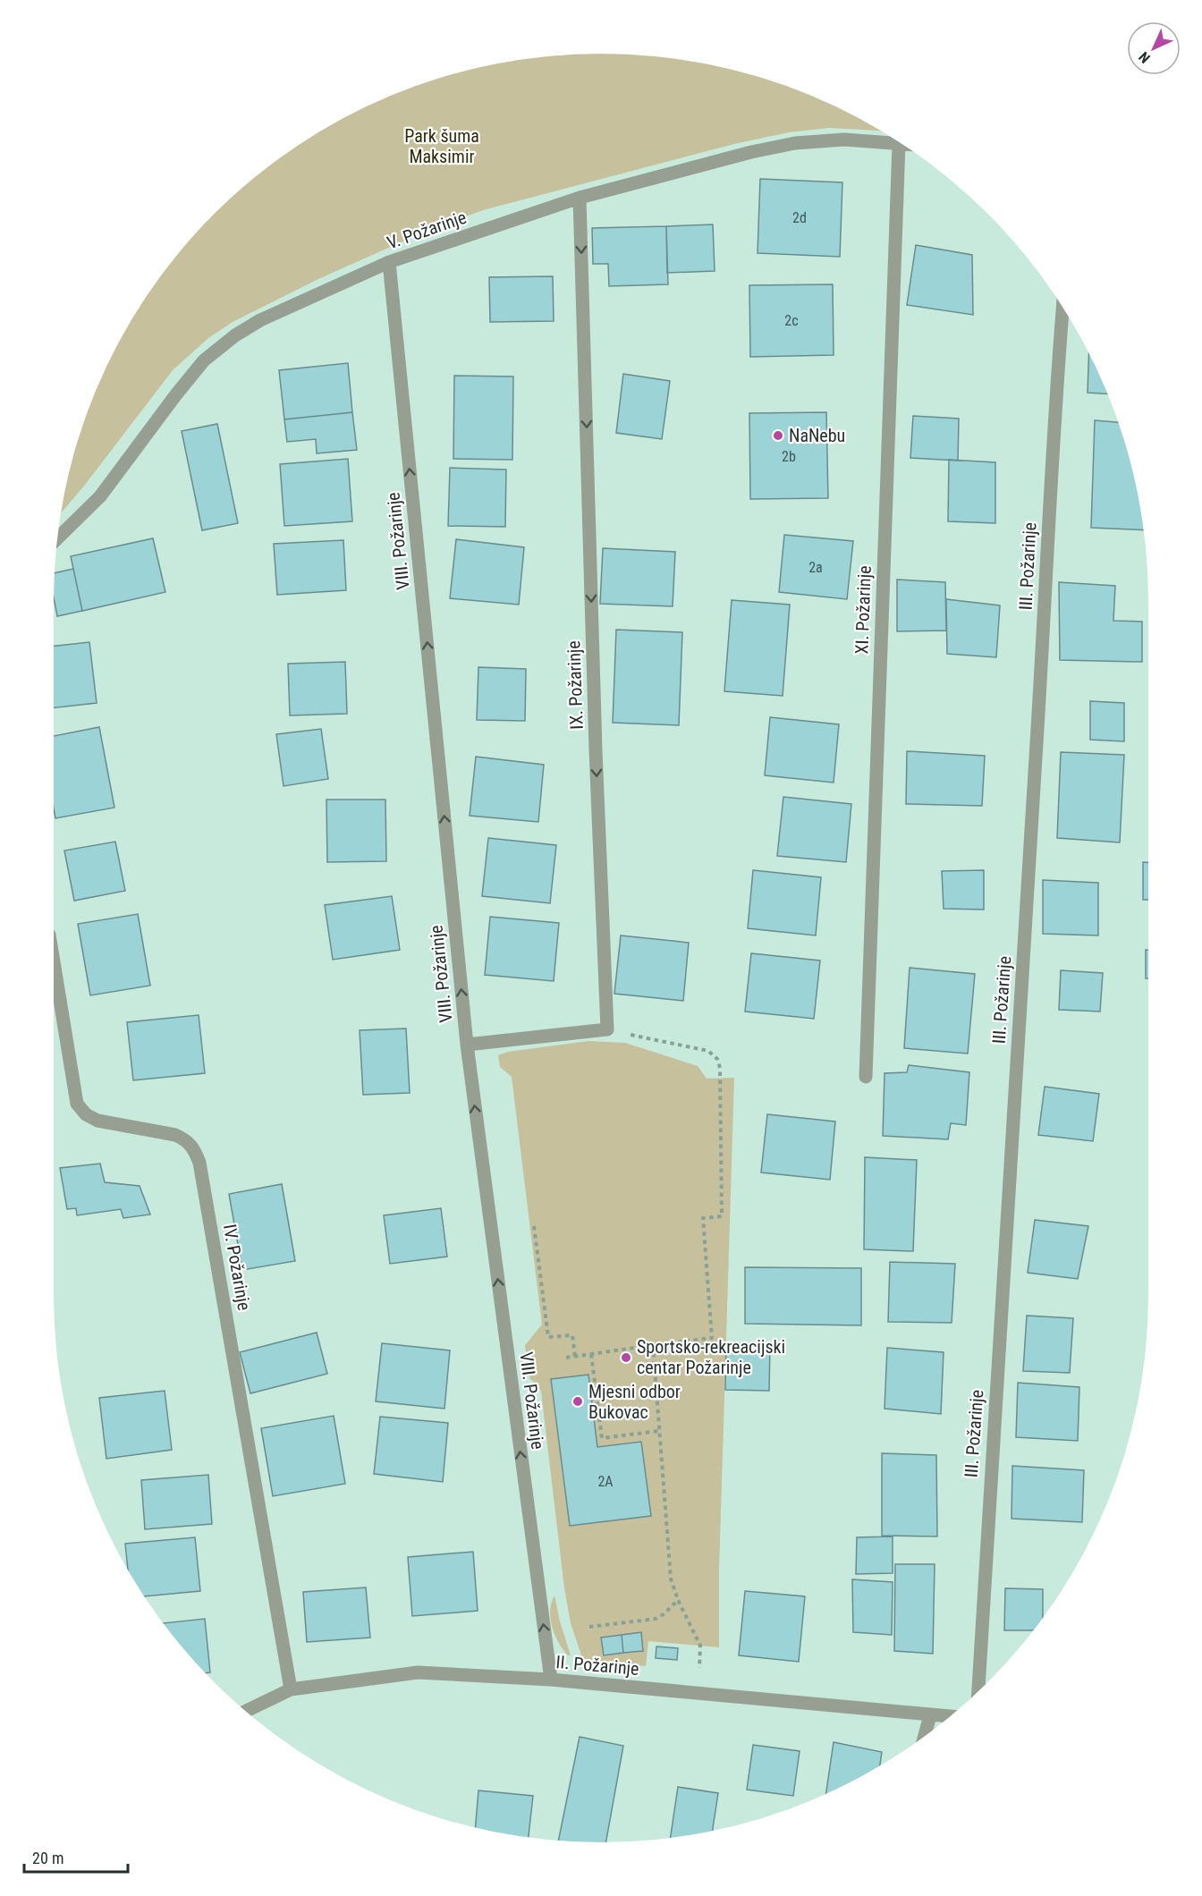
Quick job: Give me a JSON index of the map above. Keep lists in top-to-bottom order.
{
  "streets": {
    "street": [
      "V. Požarinje",
      "VIII. Požarinje",
      "III. Požarinje",
      "XI. Požarinje",
      "IX. Požarinje",
      "IV. Požarinje",
      "II. Požarinje"
    ]
  },
  "crossings": [
    ["V. Požarinje", "VIII. Požarinje"],
    ["V. Požarinje", "XI. Požarinje"],
    ["V. Požarinje", "IX. Požarinje"],
    ["VIII. Požarinje", "II. Požarinje"],
    ["IV. Požarinje", "II. Požarinje"]
  ],
  "one_way": ["VIII. Požarinje", "IX. Požarinje"],
  "parks": ["Park šuma Maksimir"],
  "places": ["NaNebu", "Sportsko-rekreacijski centar Požarinje", "Mjesni odbor Bukovac"],
  "house_numbers": [
    "2d",
    "2c",
    "2b",
    "2a",
    "2A"
  ],
  "scale_bar": "20 m",
  "north": "bottom left"
}
